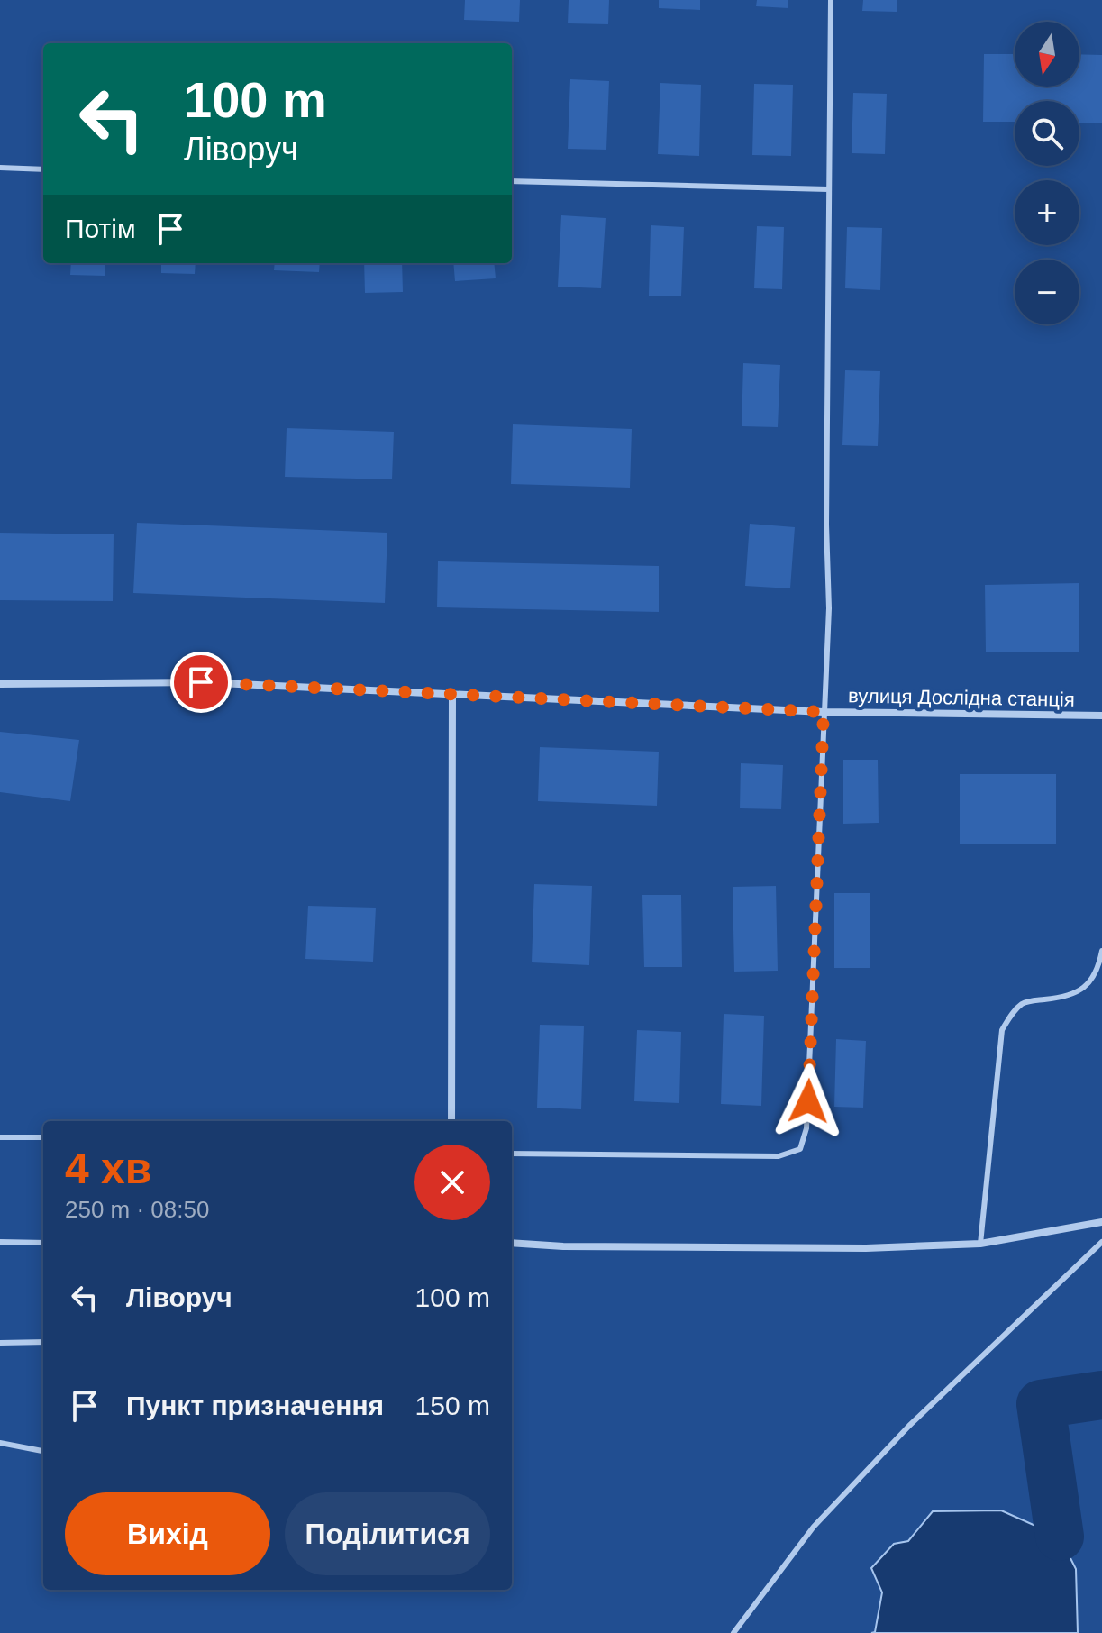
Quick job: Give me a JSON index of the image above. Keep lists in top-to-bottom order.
{
  "streets": {
    "street": ["вулиця Дослідна станція"]
  },
  "north": "bottom",
  "page": {
    "map_buttons": ["+", "−"],
    "turn": ["100 m", "Ліворуч"],
    "then": "Потім",
    "heading": ["4 хв", "250 m · 08:50"],
    "list": [
      {
        "name": "Ліворуч",
        "value": "100 m"
      },
      {
        "name": "Пункт призначення",
        "value": "150 m"
      }
    ],
    "buttons": ["Вихід", "Поділитися"]
  }
}
